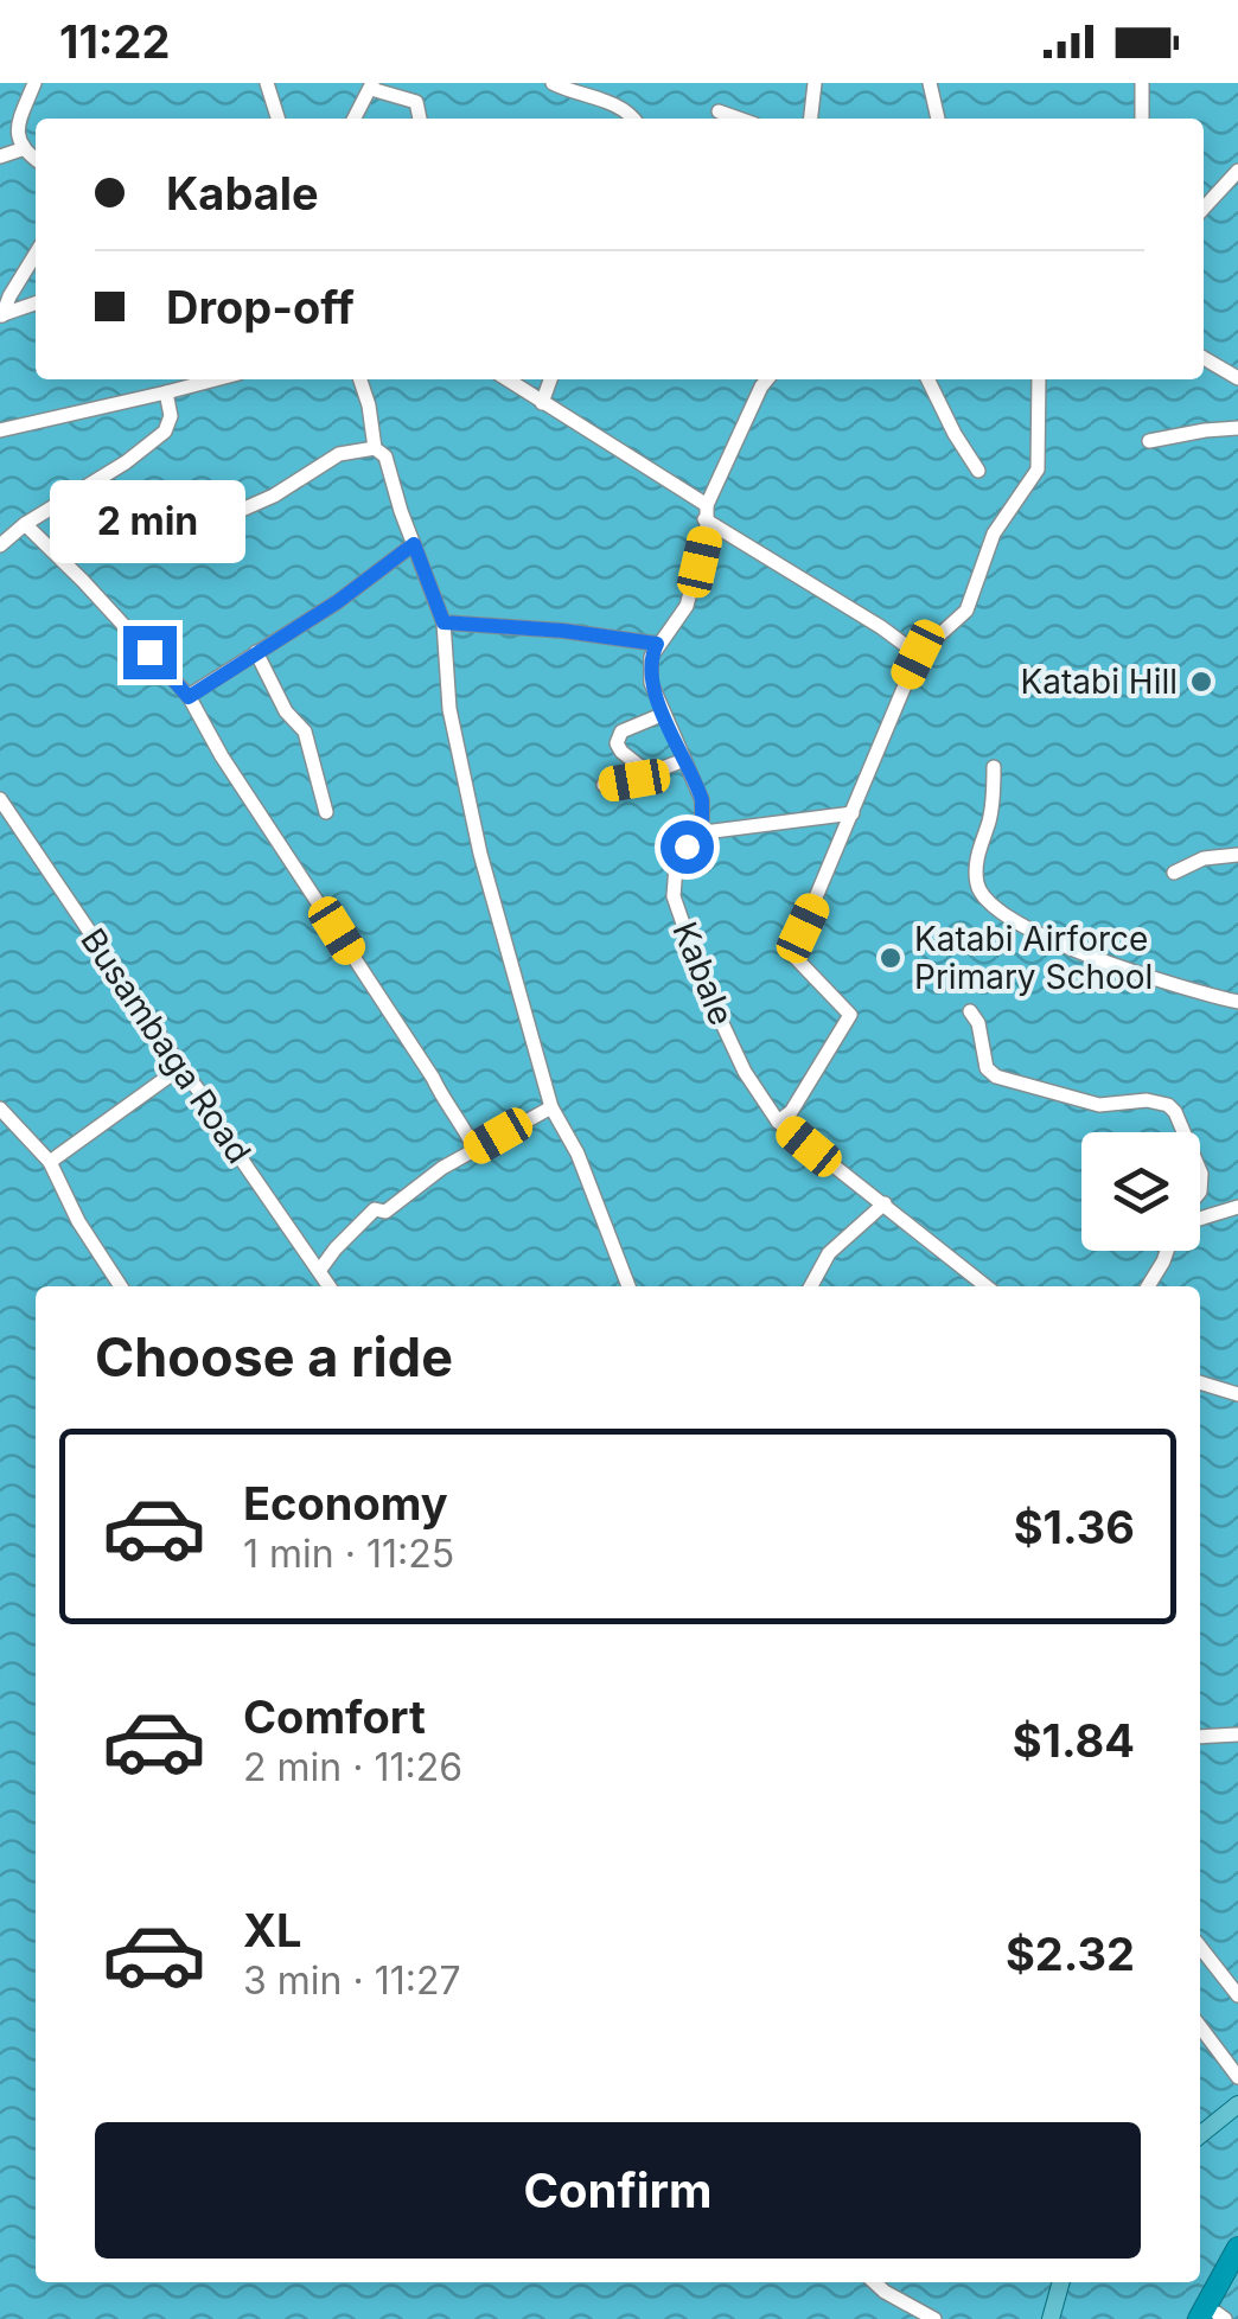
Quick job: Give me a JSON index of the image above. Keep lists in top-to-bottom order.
{
  "streets": {
    "street": ["Kabale", "Busambaga Road"]
  },
  "places": ["Katabi Hill", "Katabi Airforce Primary School"],
  "page": {
    "status": "11:22",
    "banner": ["Kabale", "Drop-off"],
    "bubble": "2 min",
    "heading": "Choose a ride",
    "list": [
      {
        "name": "Economy",
        "note": "1 min · 11:25",
        "value": "$1.36"
      },
      {
        "name": "Comfort",
        "note": "2 min · 11:26",
        "value": "$1.84"
      },
      {
        "name": "XL",
        "note": "3 min · 11:27",
        "value": "$2.32"
      }
    ],
    "buttons": "Confirm"
  }
}
